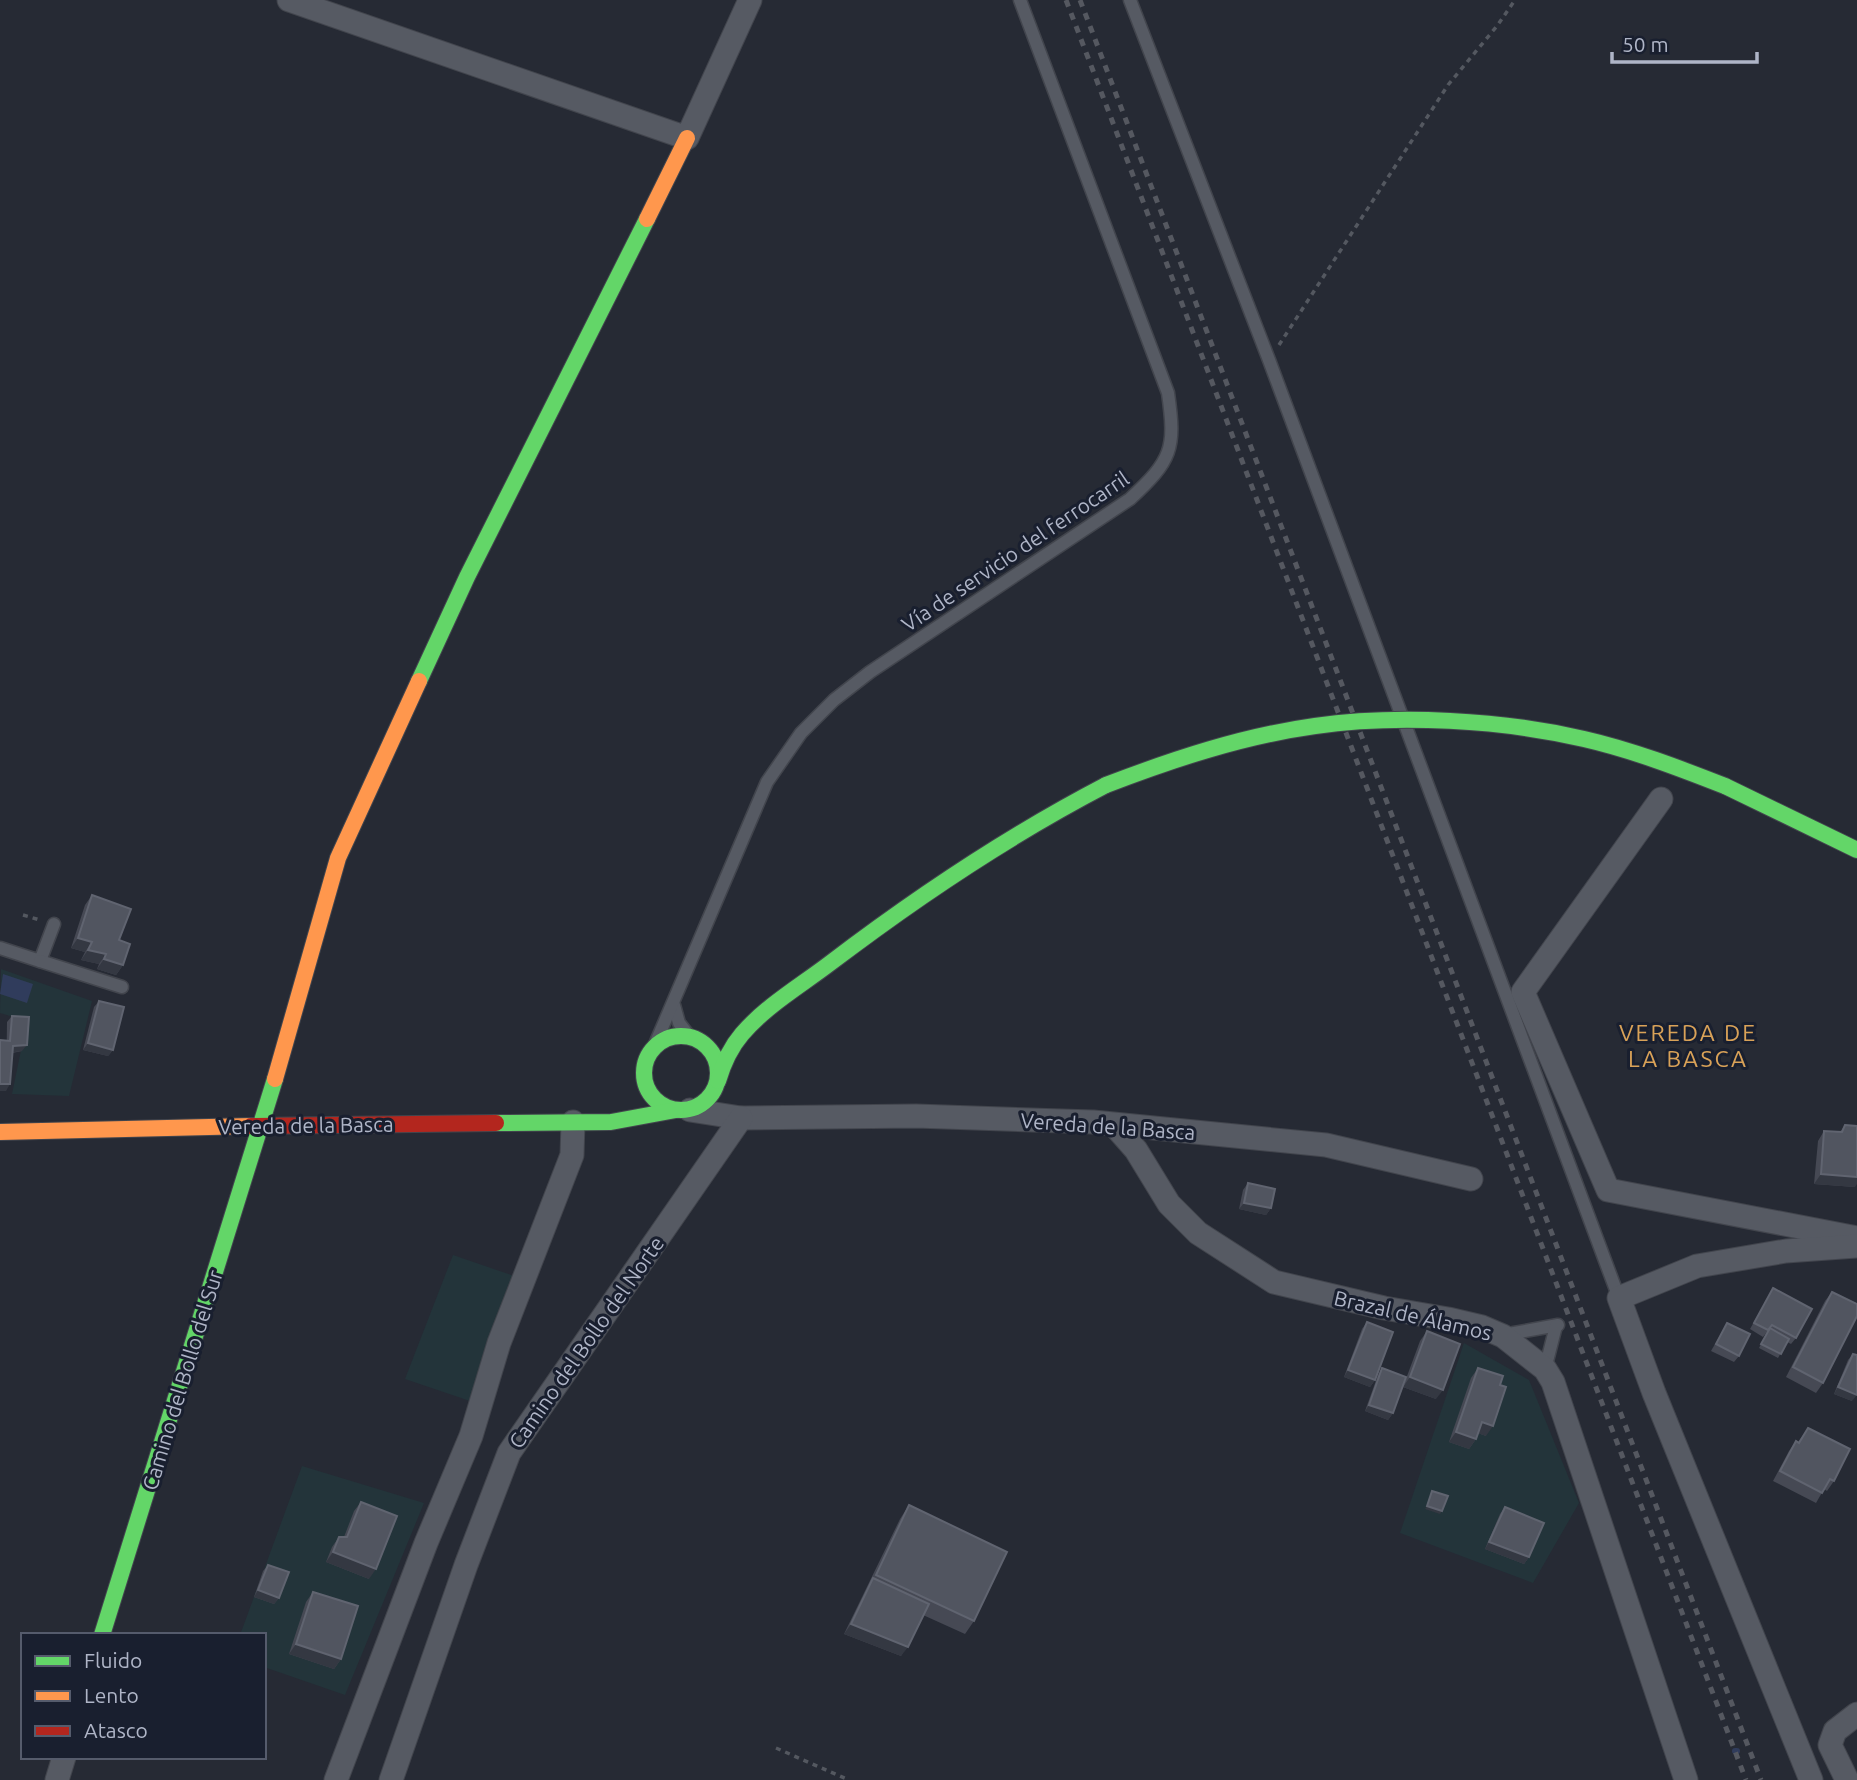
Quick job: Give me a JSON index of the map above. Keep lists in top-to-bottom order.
{
  "streets": {
    "street": [
      "Vereda de la Basca",
      "Brazal de Álamos",
      "Camino del Bollo del Norte",
      "Camino del Bollo del Sur"
    ],
    "lane": ["Vía de servicio del ferrocarril"]
  },
  "crossings": [
    ["Vía de servicio del ferrocarril", "Vereda de la Basca"],
    ["Vereda de la Basca", "Brazal de Álamos"],
    ["Vereda de la Basca", "Camino del Bollo del Norte"],
    ["Vereda de la Basca", "Camino del Bollo del Sur"]
  ],
  "districts": ["VEREDA DE LA BASCA"],
  "legend": ["Fluido", "Lento", "Atasco"],
  "scale_bar": "50 m"
}
